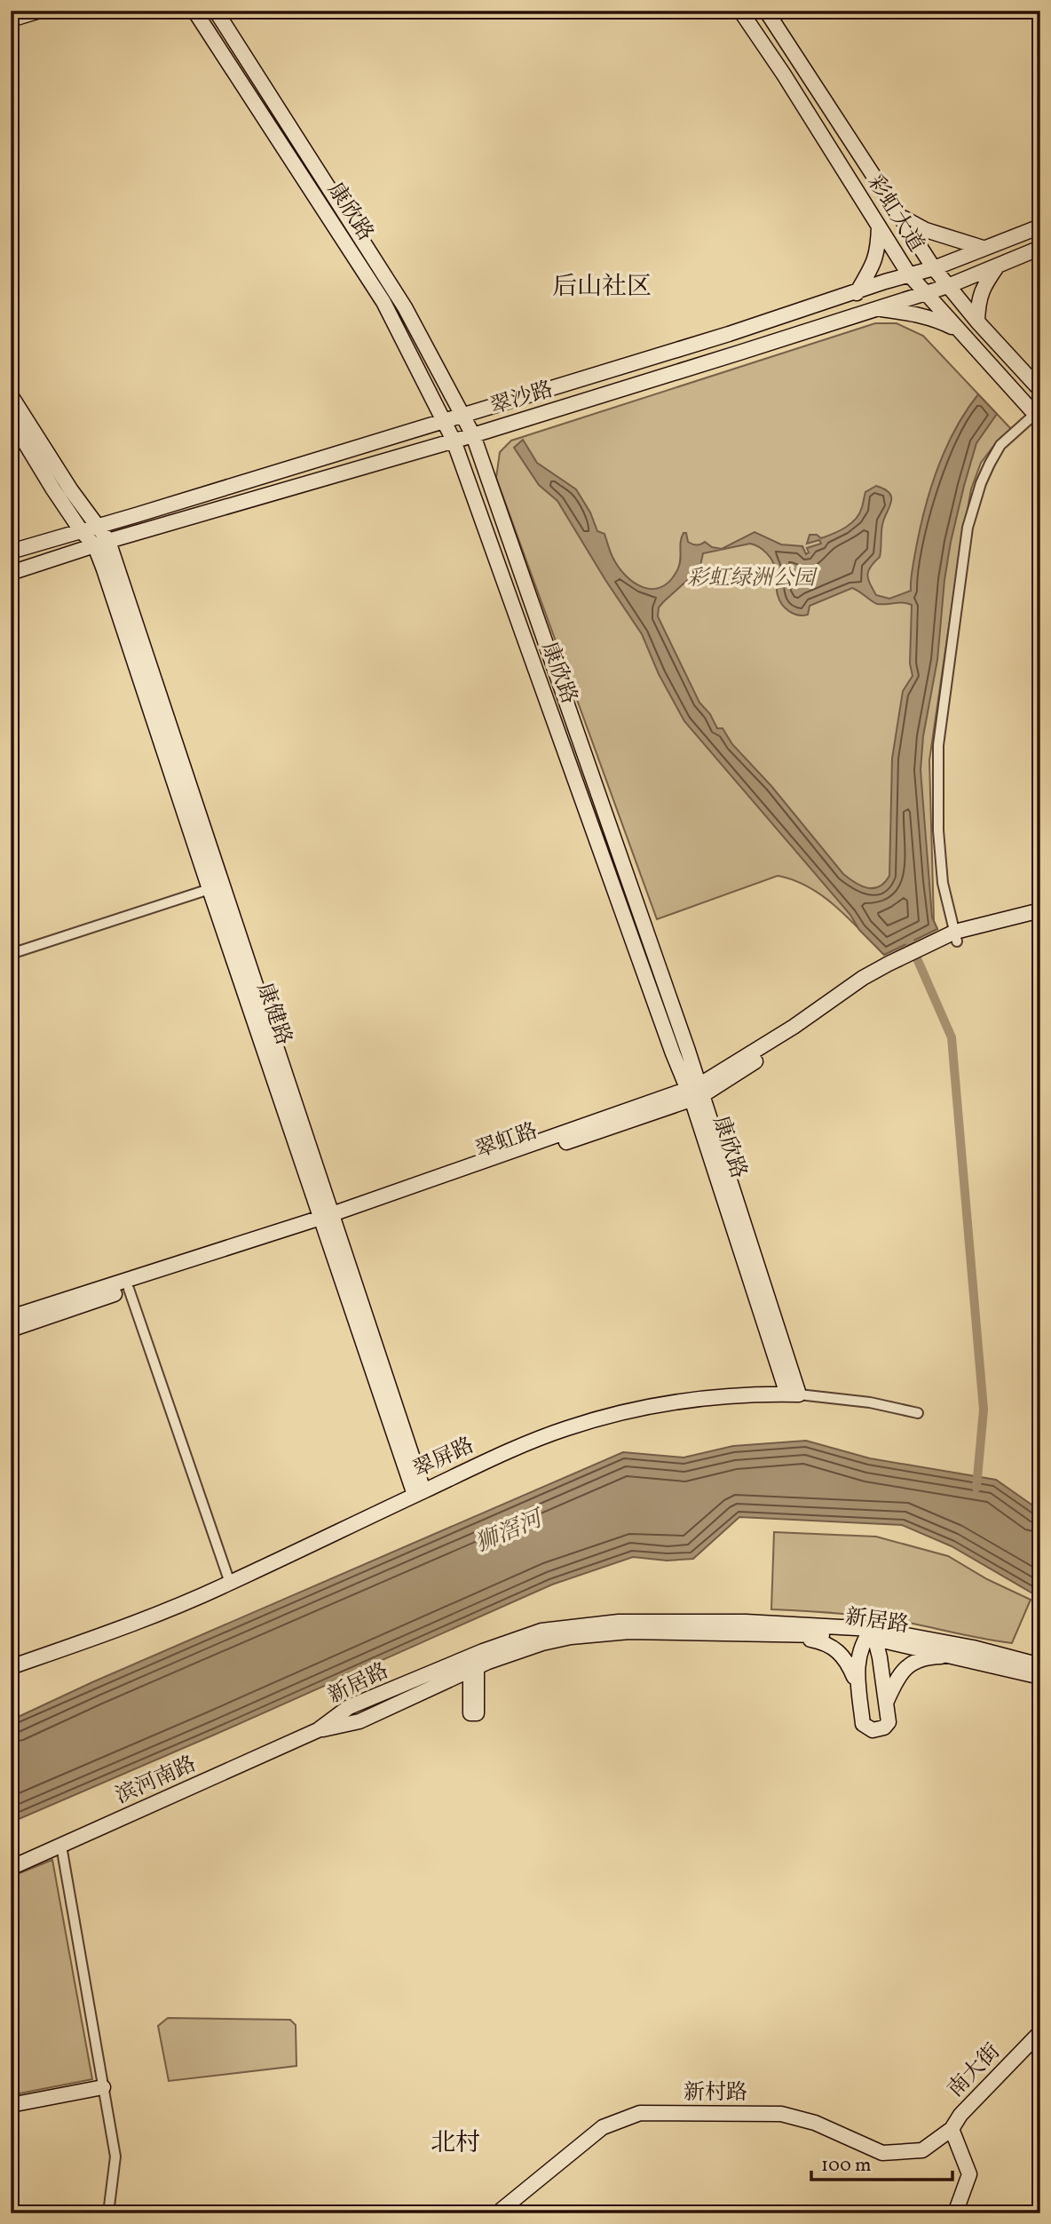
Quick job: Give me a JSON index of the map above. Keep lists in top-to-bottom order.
{
  "streets": {
    "street": [
      "康欣路",
      "彩虹大道",
      "翠沙路",
      "康健路",
      "翠虹路",
      "翠屏路",
      "新居路",
      "滨河南路",
      "南大街",
      "新村路"
    ]
  },
  "crossings": [
    ["康欣路", "翠沙路"],
    ["康欣路", "翠虹路"],
    ["康欣路", "翠屏路"],
    ["彩虹大道", "翠沙路"],
    ["翠沙路", "康健路"],
    ["康健路", "翠虹路"],
    ["康健路", "翠屏路"],
    ["新居路", "滨河南路"],
    ["南大街", "新村路"]
  ],
  "districts": ["后山社区", "北村"],
  "water": ["狮滘河"],
  "parks": ["彩虹绿洲公园"],
  "scale_bar": "100 m"
}
